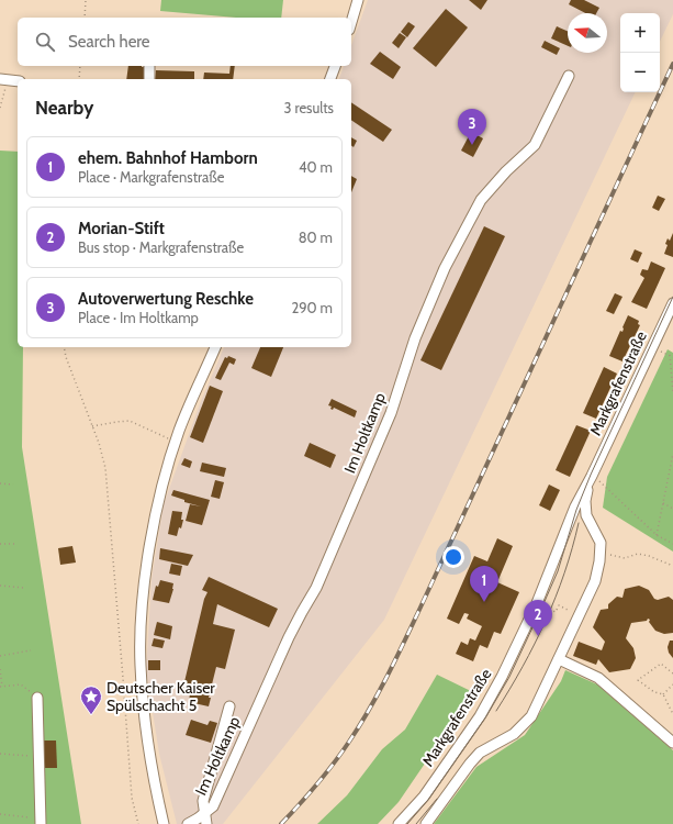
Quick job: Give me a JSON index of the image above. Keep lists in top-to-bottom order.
{
  "streets": {
    "street": ["Markgrafenstraße", "Im Holtkamp"]
  },
  "places": {
    "place": ["Deutscher Kaiser Spülschacht 5"]
  },
  "north": "left",
  "page": {
    "map_buttons": ["+", "−"],
    "search": "Search here",
    "heading": ["Nearby", "3 results"],
    "pins": ["3", "1", "2"],
    "list": [
      {
        "mark": "1",
        "name": "ehem. Bahnhof Hamborn",
        "note": "Place · Markgrafenstraße",
        "value": "40 m"
      },
      {
        "mark": "2",
        "name": "Morian-Stift",
        "note": "Bus stop · Markgrafenstraße",
        "value": "80 m"
      },
      {
        "mark": "3",
        "name": "Autoverwertung Reschke",
        "note": "Place · Im Holtkamp",
        "value": "290 m"
      }
    ]
  }
}
